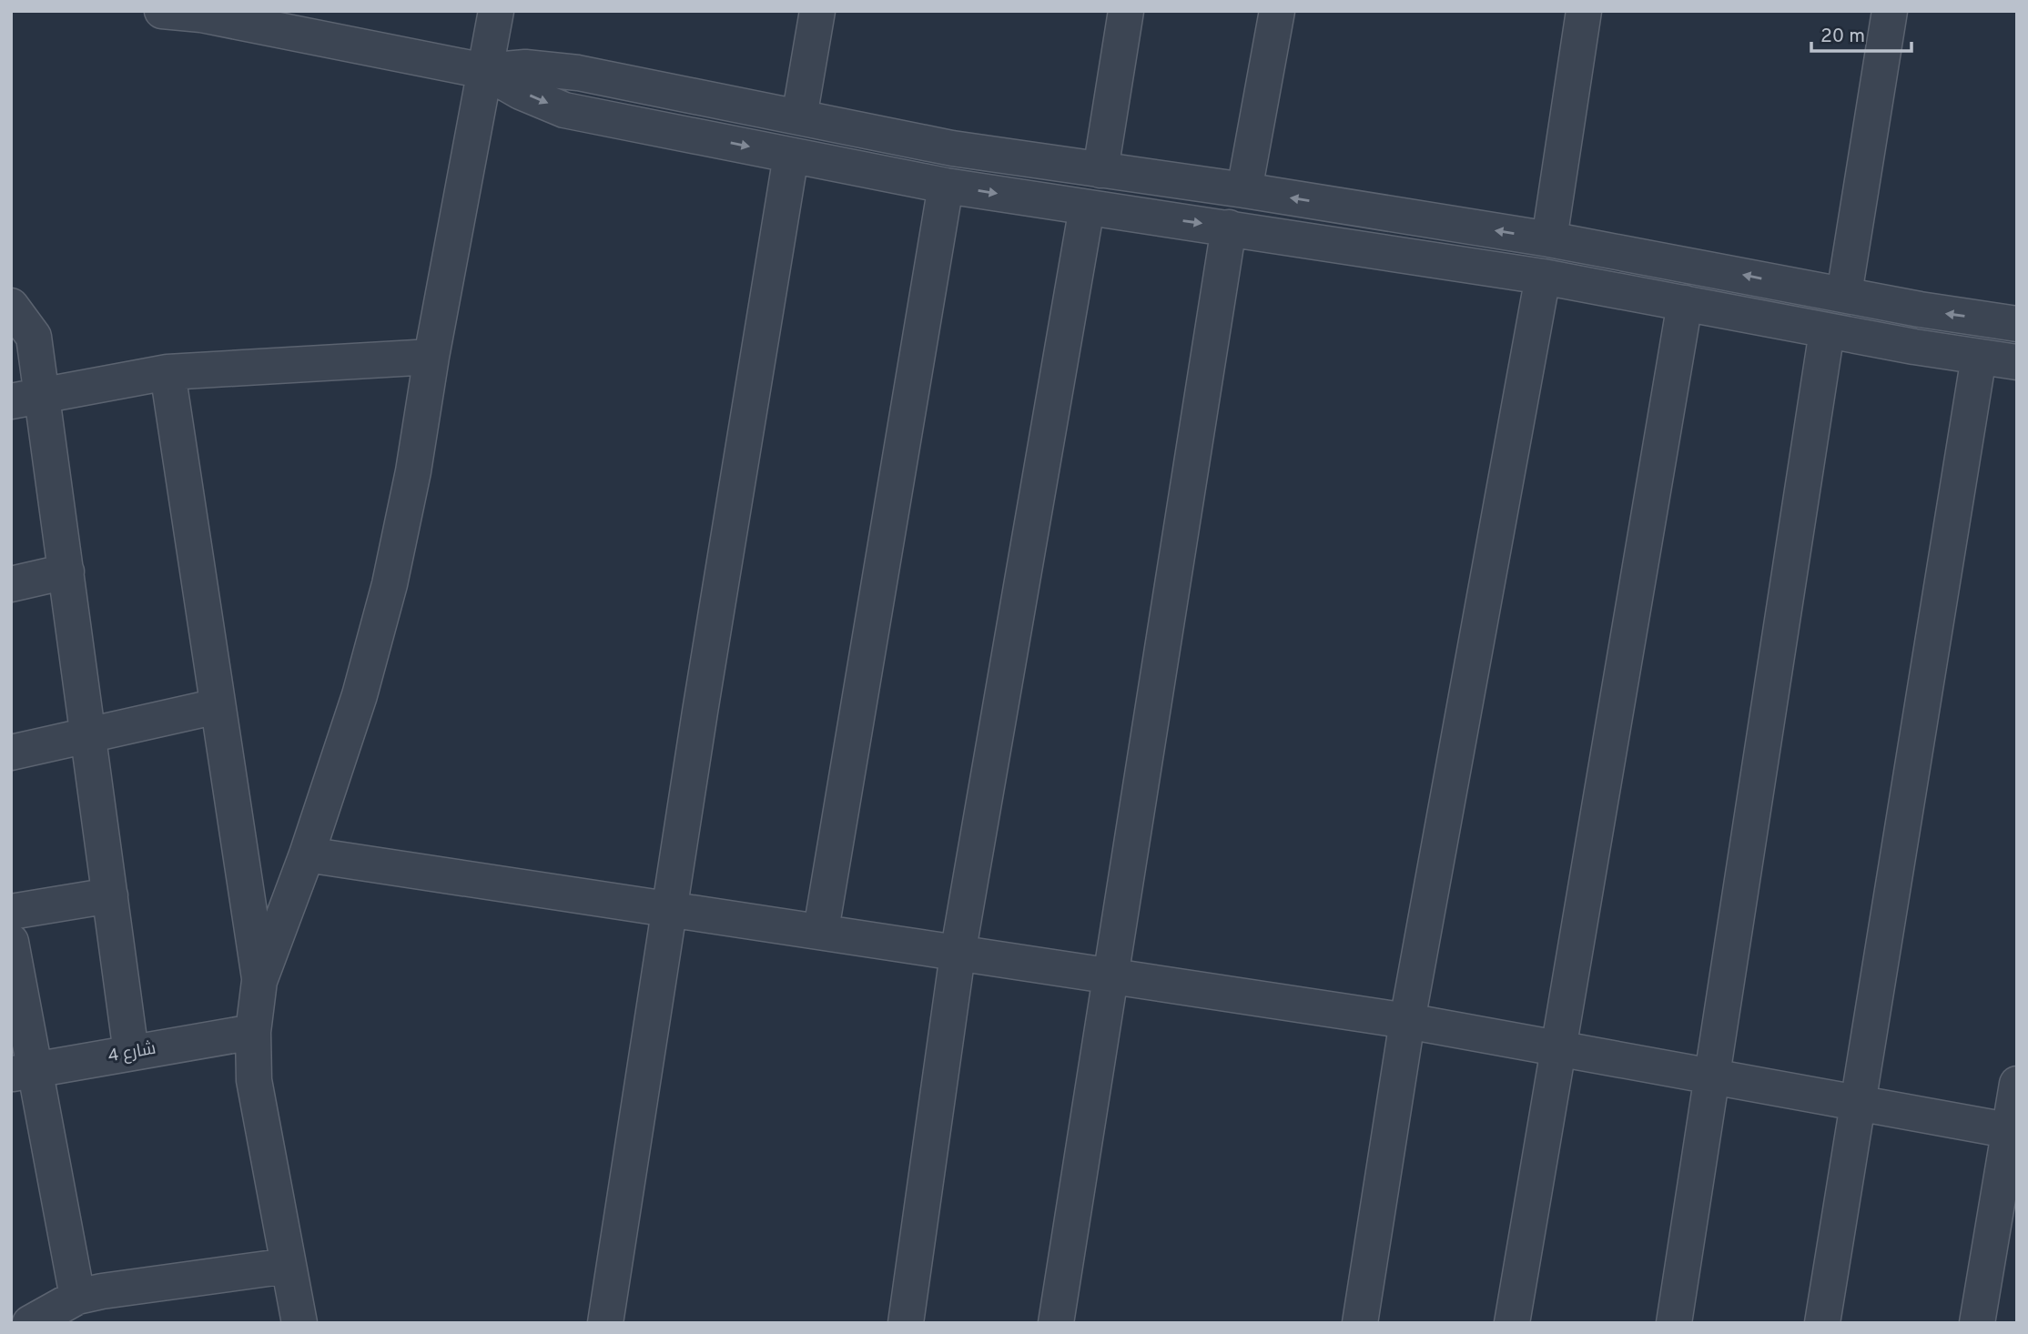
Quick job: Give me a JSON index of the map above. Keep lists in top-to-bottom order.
{
  "streets": {
    "street": ["شارع 4"]
  },
  "scale_bar": "20 m"
}
